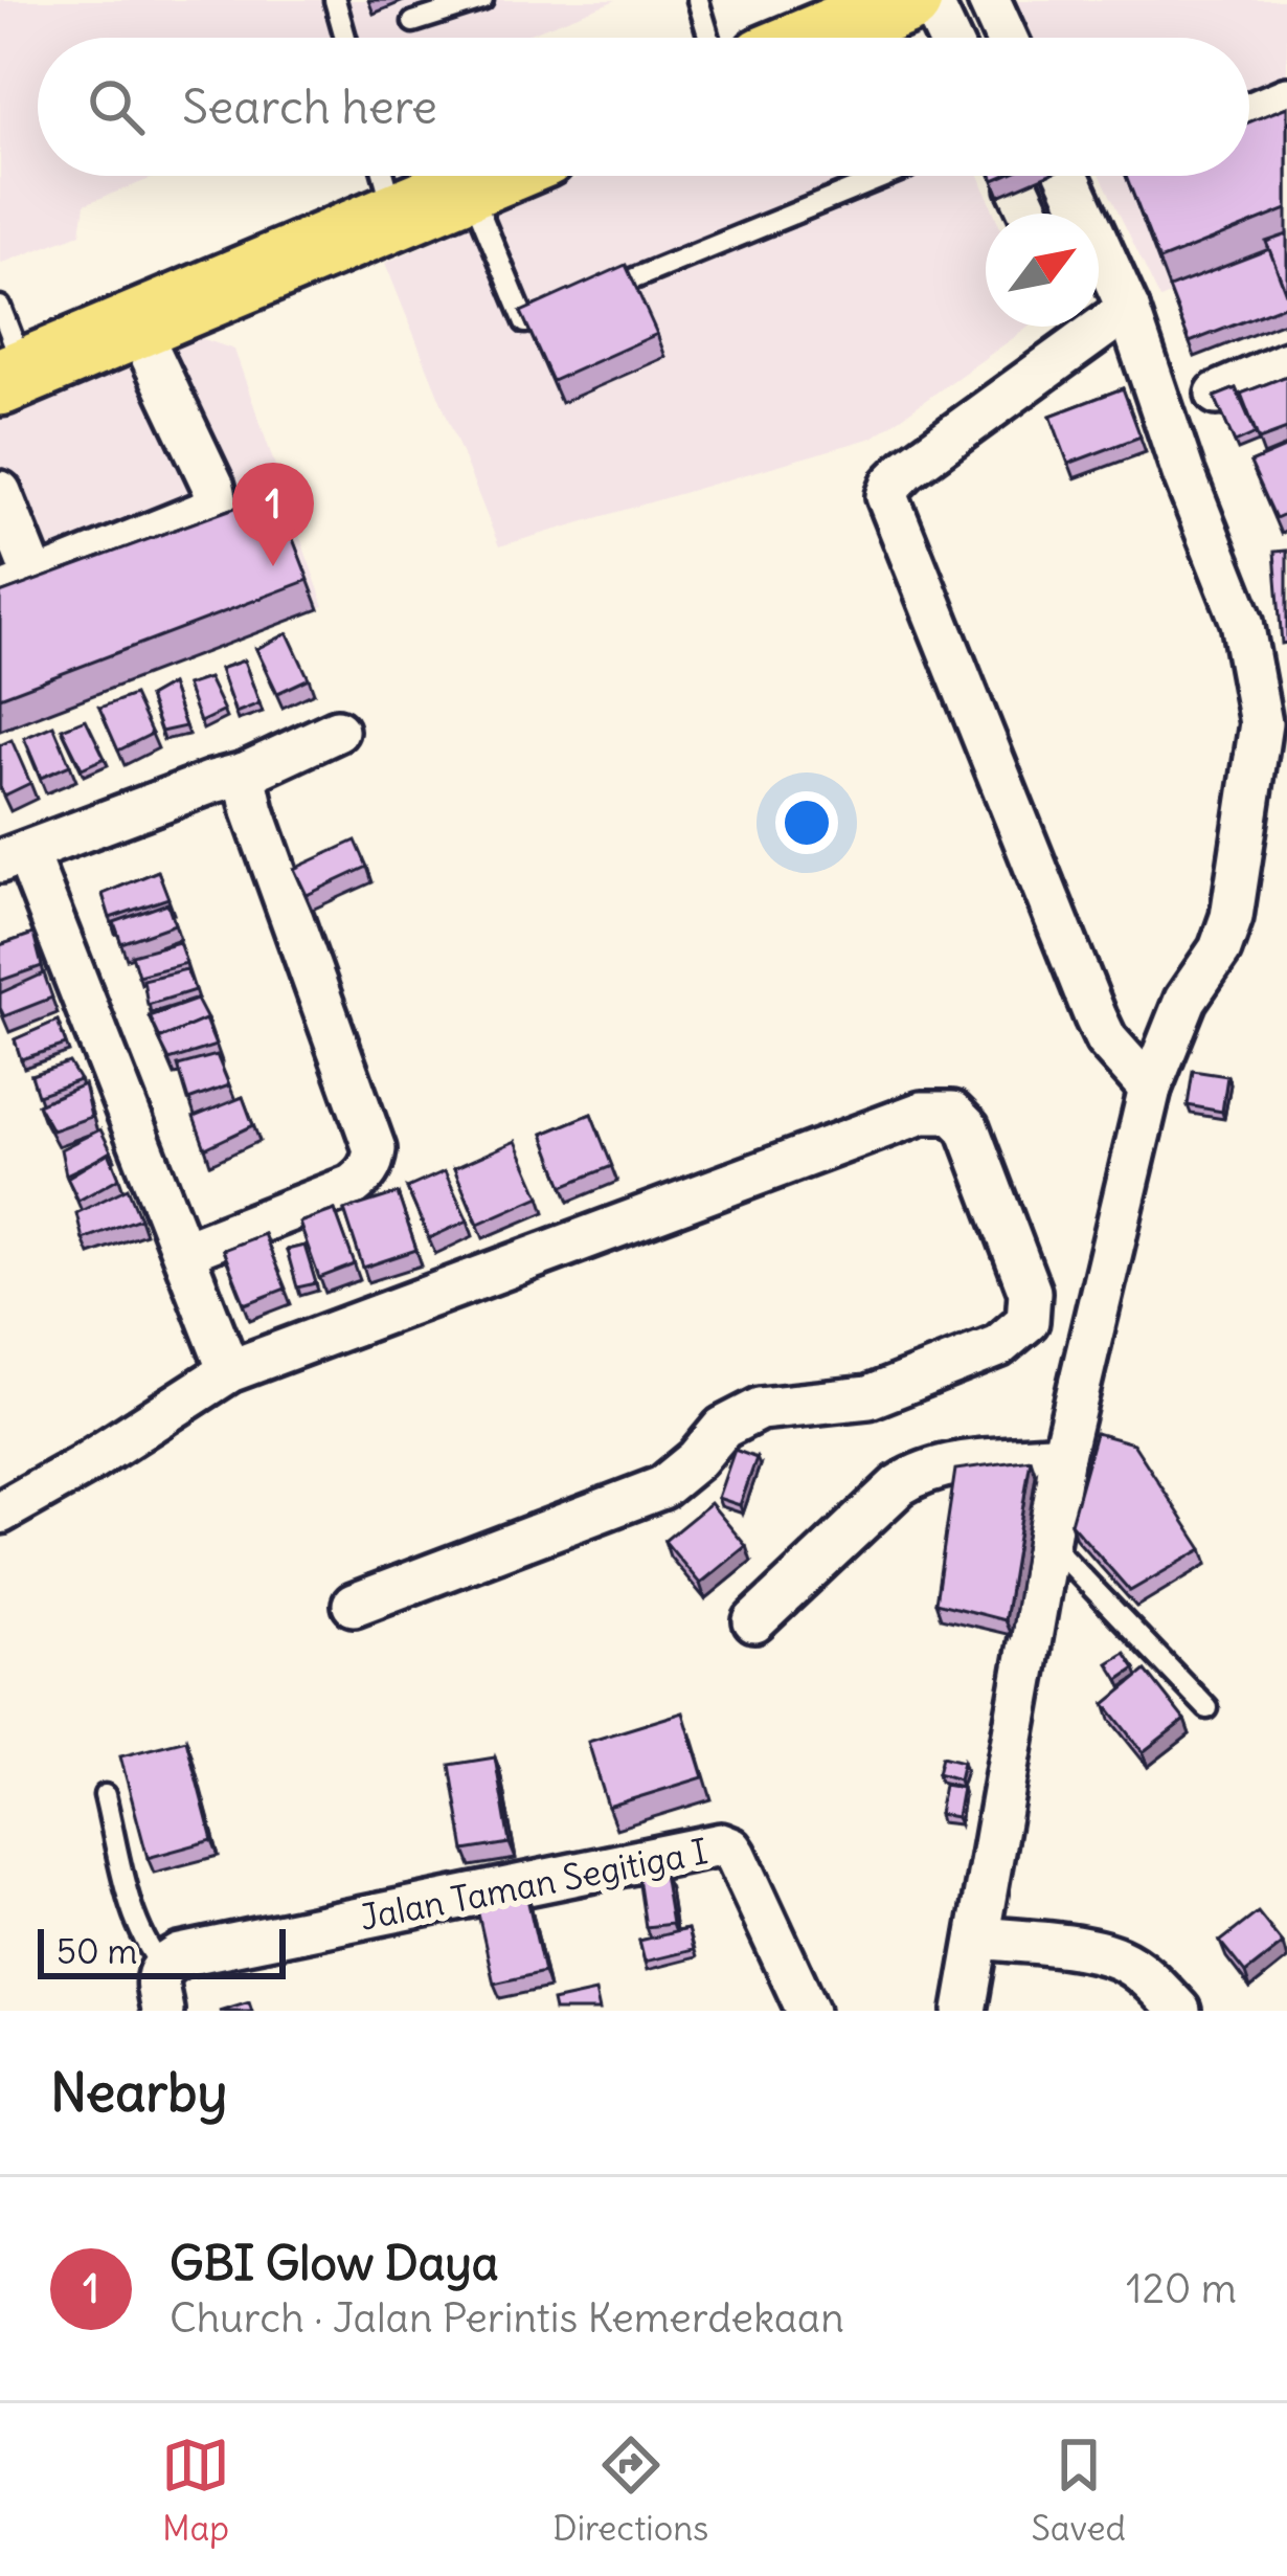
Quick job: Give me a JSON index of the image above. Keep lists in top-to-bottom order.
{
  "streets": {
    "street": ["Jalan Taman Segitiga I"]
  },
  "scale_bar": "50 m",
  "north": "top right",
  "page": {
    "search": "Search here",
    "pins": "1",
    "scale": "50 m",
    "heading": "Nearby",
    "list": [
      {
        "mark": "1",
        "name": "GBI Glow Daya",
        "note": "Church · Jalan Perintis Kemerdekaan",
        "value": "120 m"
      }
    ],
    "nav": ["Map", "Directions", "Saved"]
  }
}
